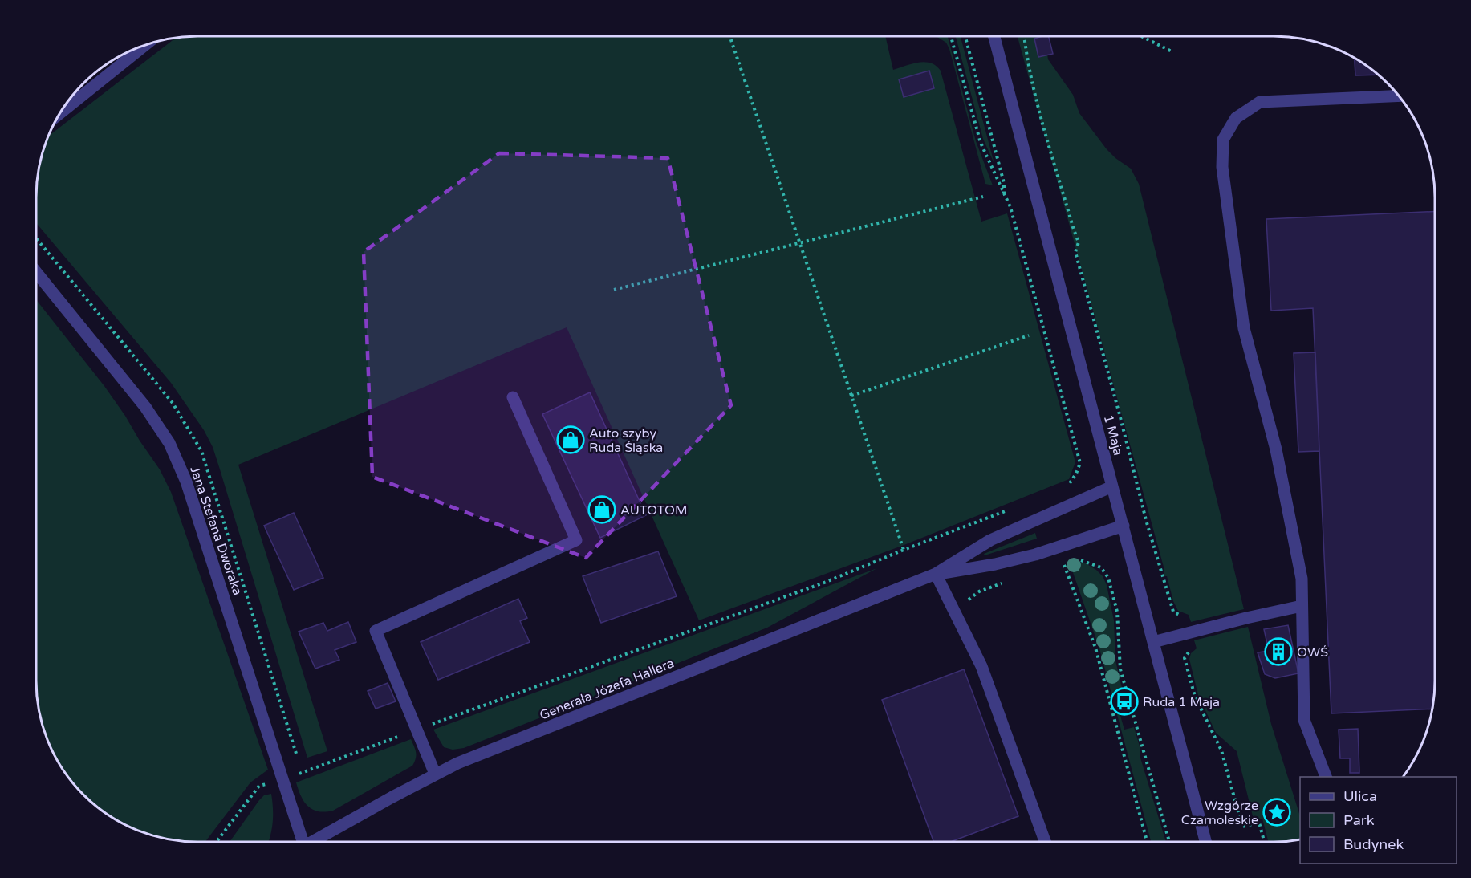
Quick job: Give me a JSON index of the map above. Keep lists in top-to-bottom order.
{
  "streets": {
    "street": ["1 Maja", "Jana Stefana Dworaka", "Generała Józefa Hallera"]
  },
  "crossings": [
    ["1 Maja", "Generała Józefa Hallera"]
  ],
  "places": {
    "shop": ["Auto szyby Ruda Śląska", "AUTOTOM"],
    "building": ["OWŚ"],
    "bus stop": ["Ruda 1 Maja"],
    "place": ["Wzgórze Czarnoleskie"]
  },
  "legend": ["Ulica", "Park", "Budynek"]
}
